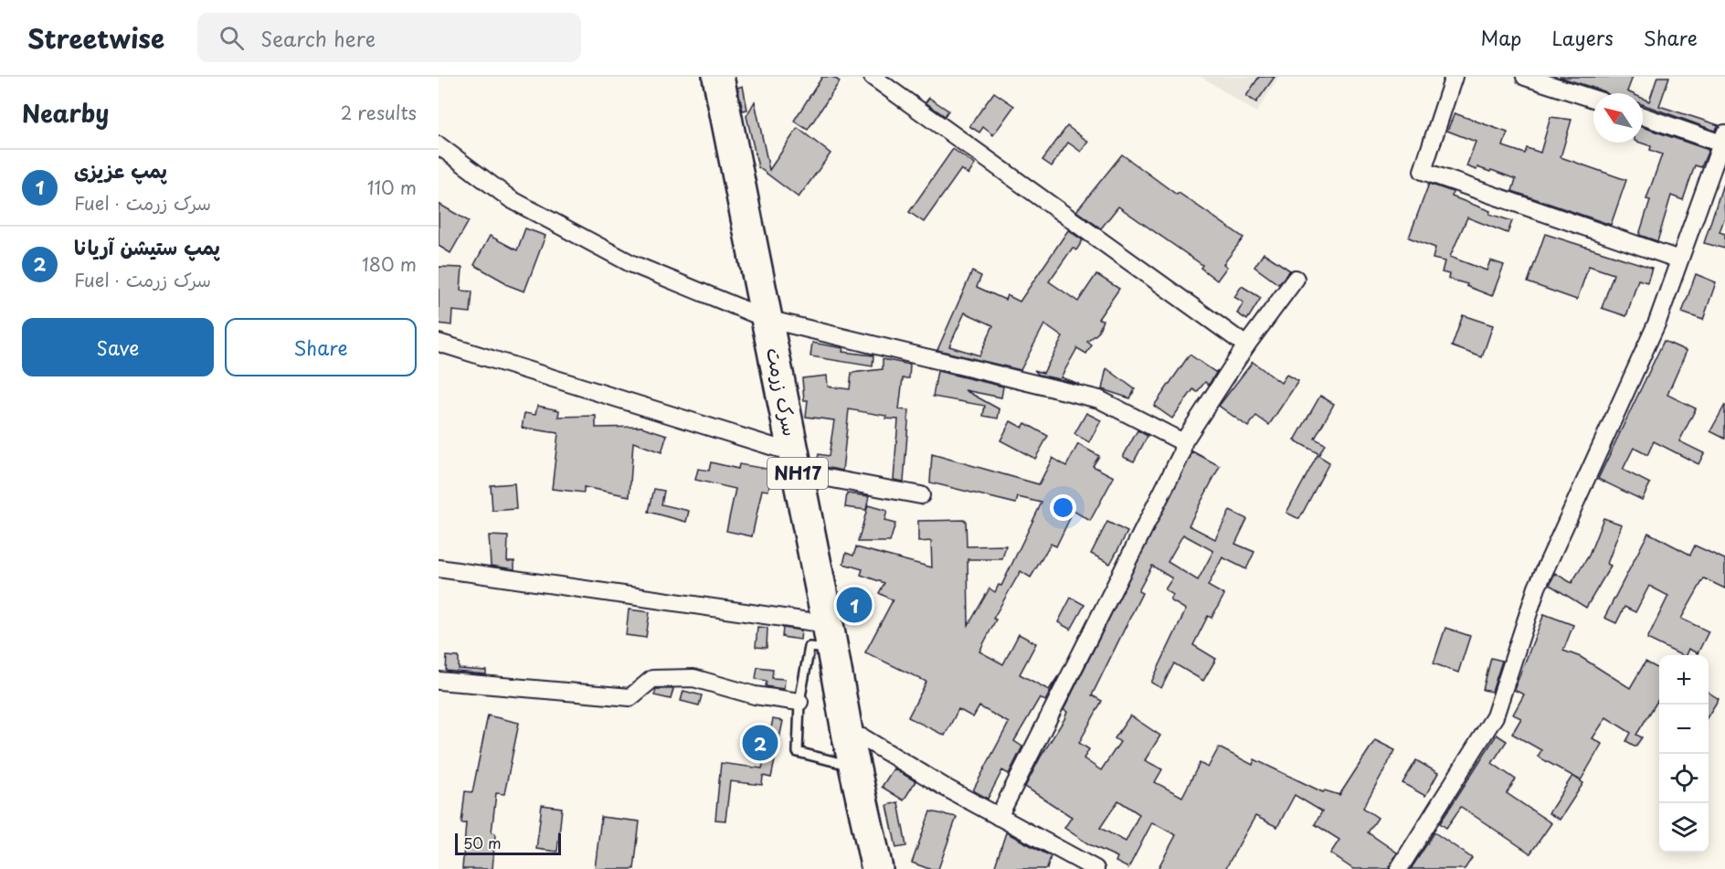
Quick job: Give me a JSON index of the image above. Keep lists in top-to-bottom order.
{
  "streets": {
    "highway": ["سرک زرمت", "NH17"]
  },
  "scale_bar": "50 m",
  "north": "top left",
  "page": {
    "header": "Streetwise",
    "search": "Search here",
    "nav": ["Map", "Layers", "Share"],
    "heading": ["Nearby", "2 results"],
    "list": [
      {
        "mark": "1",
        "name": "پمپ عزیزی",
        "note": "Fuel · سرک زرمت",
        "value": "110 m"
      },
      {
        "mark": "2",
        "name": "پمپ ستیشن آریانا",
        "note": "Fuel · سرک زرمت",
        "value": "180 m"
      }
    ],
    "buttons": ["Save", "Share"],
    "pins": ["1", "2"],
    "map_buttons": ["+", "−"],
    "scale": "50 m"
  }
}
